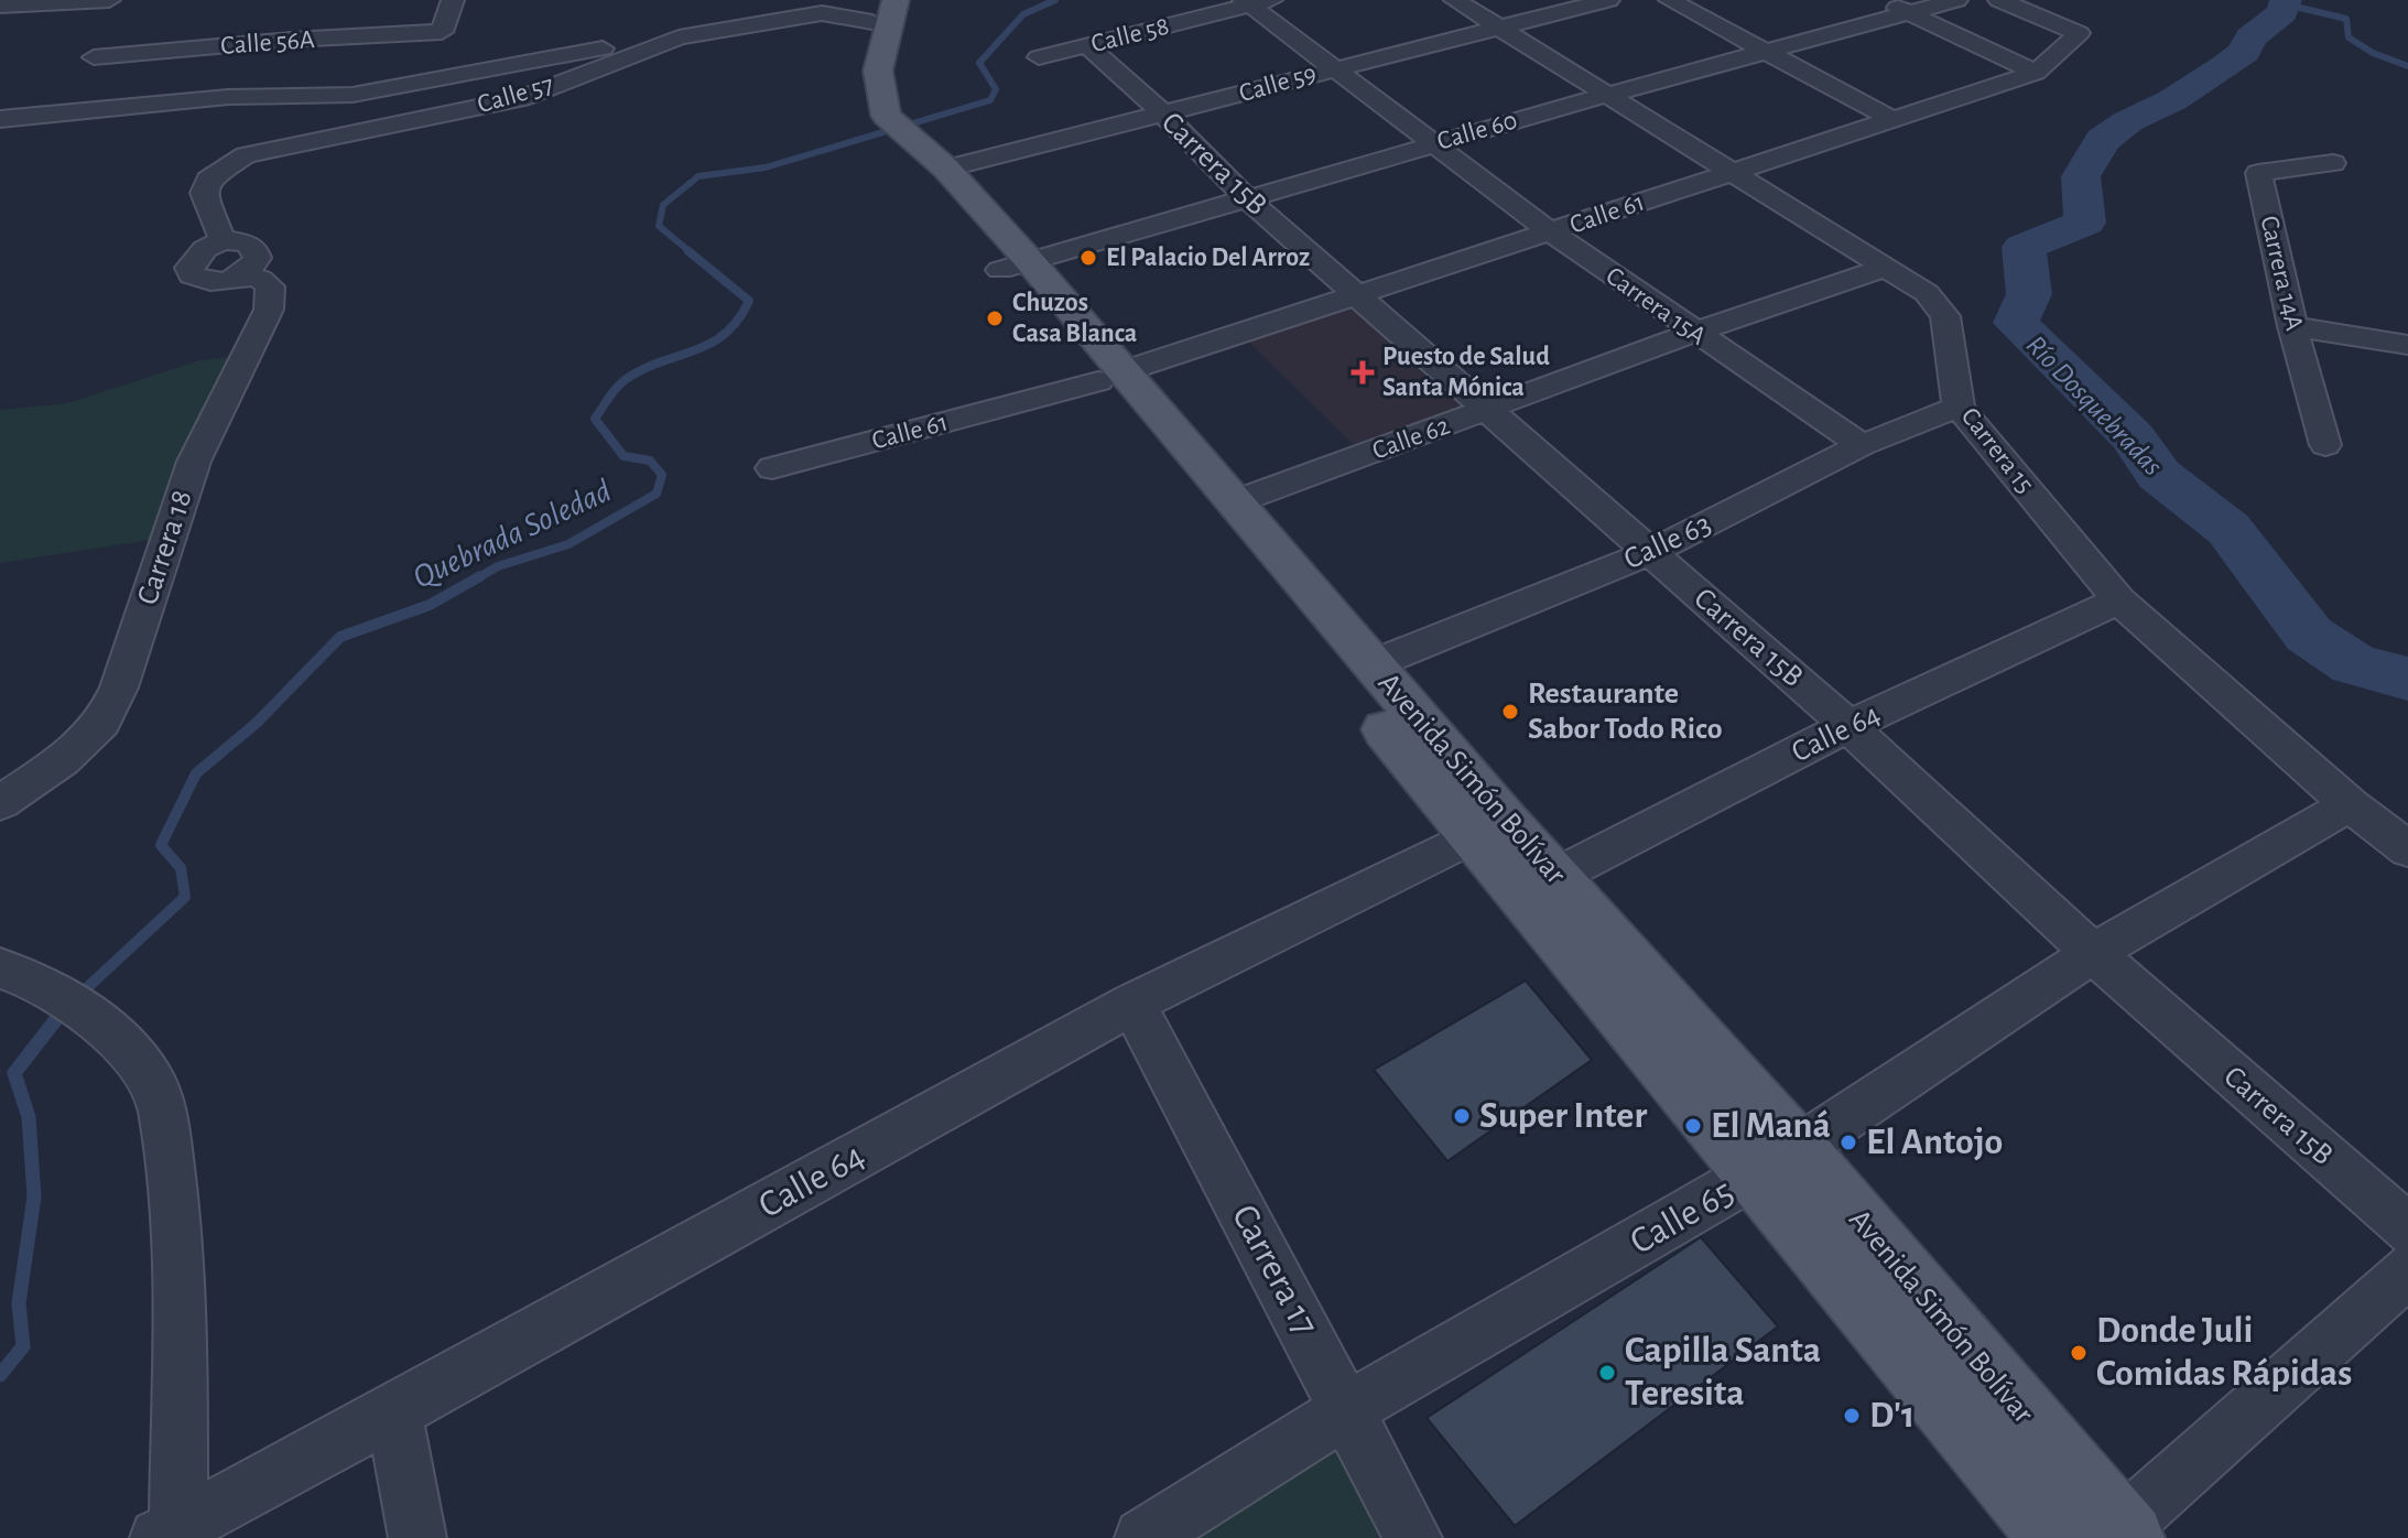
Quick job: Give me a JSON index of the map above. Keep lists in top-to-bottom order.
{
  "streets": {
    "main road": ["Avenida Simón Bolívar"],
    "street": [
      "Calle 58",
      "Calle 56A",
      "Calle 59",
      "Calle 57",
      "Calle 60",
      "Carrera 15B",
      "Calle 61",
      "Carrera 14A",
      "Carrera 15A",
      "Calle 62",
      "Carrera 15",
      "Calle 63",
      "Carrera 18",
      "Calle 64",
      "Calle 65",
      "Carrera 17"
    ]
  },
  "crossings": [
    ["Calle 58", "Carrera 15B"],
    ["Calle 58", "Carrera 15A"],
    ["Calle 59", "Carrera 15B"],
    ["Calle 59", "Carrera 15A"],
    ["Calle 59", "Carrera 15"],
    ["Calle 59", "Avenida Simón Bolívar"],
    ["Calle 60", "Carrera 15B"],
    ["Calle 60", "Carrera 15A"],
    ["Calle 60", "Carrera 15"],
    ["Calle 60", "Avenida Simón Bolívar"],
    ["Carrera 15B", "Calle 61"],
    ["Carrera 15B", "Calle 62"],
    ["Carrera 15B", "Calle 63"],
    ["Carrera 15B", "Calle 64"],
    ["Carrera 15B", "Calle 65"],
    ["Calle 61", "Carrera 15A"],
    ["Calle 61", "Carrera 15"],
    ["Calle 61", "Avenida Simón Bolívar"],
    ["Carrera 15A", "Calle 62"],
    ["Carrera 15A", "Calle 63"],
    ["Calle 62", "Carrera 15"],
    ["Calle 62", "Avenida Simón Bolívar"],
    ["Carrera 15", "Calle 63"],
    ["Carrera 15", "Calle 64"],
    ["Carrera 15", "Calle 65"],
    ["Calle 63", "Avenida Simón Bolívar"],
    ["Calle 64", "Avenida Simón Bolívar"],
    ["Calle 64", "Carrera 17"],
    ["Avenida Simón Bolívar", "Calle 65"],
    ["Calle 65", "Carrera 17"]
  ],
  "water": ["Río Dosquebradas", "Quebrada Soledad"],
  "places": {
    "other": [
      "El Palacio Del Arroz",
      "Chuzos Casa Blanca",
      "Restaurante Sabor Todo Rico",
      "Super Inter",
      "El Maná",
      "El Antojo",
      "Donde Juli Comidas Rápidas",
      "Capilla Santa Teresita",
      "D'1"
    ],
    "health": ["Puesto de Salud Santa Mónica"]
  }
}
